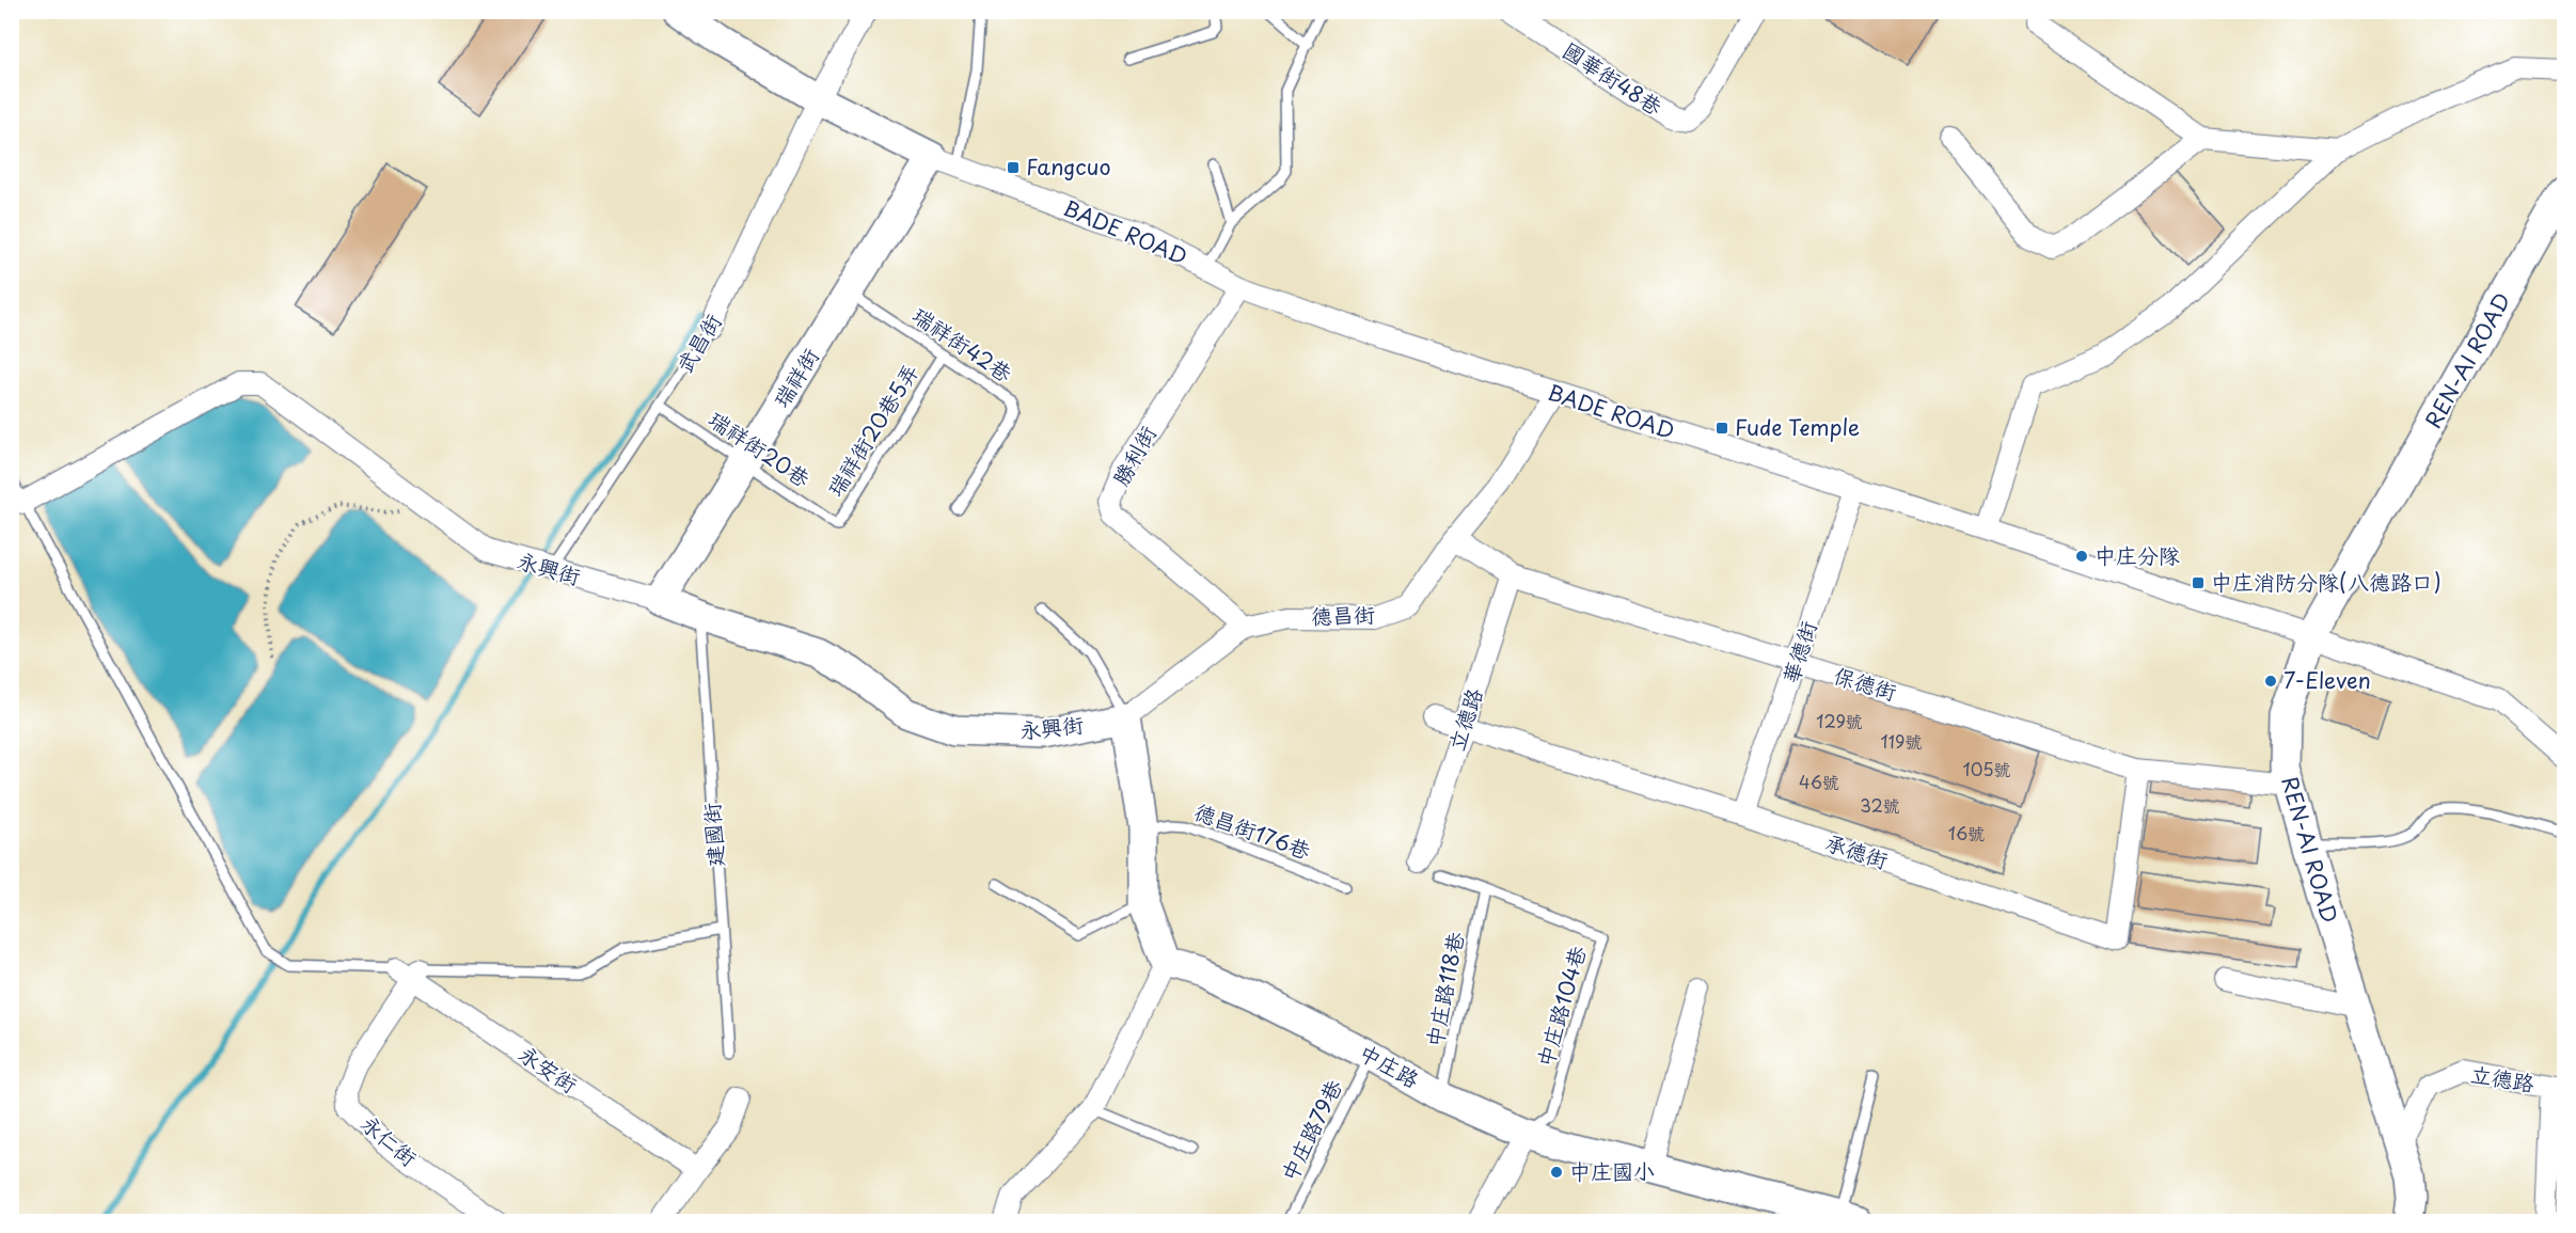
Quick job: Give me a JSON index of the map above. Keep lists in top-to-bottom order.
{
  "streets": {
    "street": [
      "國華街48巷",
      "BADE ROAD",
      "武昌街",
      "REN-AI ROAD",
      "瑞祥街",
      "勝利街",
      "永興街",
      "德昌街",
      "華德街",
      "保德街",
      "立德路",
      "承德街",
      "中庄路",
      "永安街",
      "永仁街"
    ],
    "lane": [
      "瑞祥街42巷",
      "瑞祥街20巷5弄",
      "瑞祥街20巷",
      "德昌街176巷",
      "建國街",
      "中庄路118巷",
      "中庄路104巷",
      "中庄路79巷"
    ]
  },
  "crossings": [
    ["BADE ROAD", "武昌街"],
    ["BADE ROAD", "REN-AI ROAD"],
    ["BADE ROAD", "瑞祥街"],
    ["BADE ROAD", "勝利街"],
    ["BADE ROAD", "德昌街"],
    ["BADE ROAD", "華德街"],
    ["武昌街", "瑞祥街20巷"],
    ["武昌街", "永興街"],
    ["瑞祥街42巷", "瑞祥街"],
    ["瑞祥街42巷", "瑞祥街20巷5弄"],
    ["REN-AI ROAD", "保德街"],
    ["REN-AI ROAD", "立德路"],
    ["瑞祥街", "瑞祥街20巷"],
    ["瑞祥街", "永興街"],
    ["瑞祥街20巷5弄", "瑞祥街20巷"],
    ["勝利街", "德昌街"],
    ["永興街", "德昌街"],
    ["永興街", "建國街"],
    ["德昌街", "保德街"],
    ["華德街", "保德街"],
    ["華德街", "承德街"],
    ["保德街", "立德路"],
    ["保德街", "承德街"],
    ["立德路", "承德街"],
    ["中庄路118巷", "中庄路104巷"],
    ["中庄路118巷", "中庄路"],
    ["中庄路104巷", "中庄路"],
    ["中庄路", "中庄路79巷"],
    ["永安街", "永仁街"]
  ],
  "places": {
    "transit": ["Fangcuo", "Fude Temple", "中庄消防分隊(八德路口)"],
    "other": ["中庄分隊", "7-Eleven", "中庄國小"]
  },
  "house_numbers": [
    "129號",
    "119號",
    "105號",
    "46號",
    "32號",
    "16號"
  ]
}
